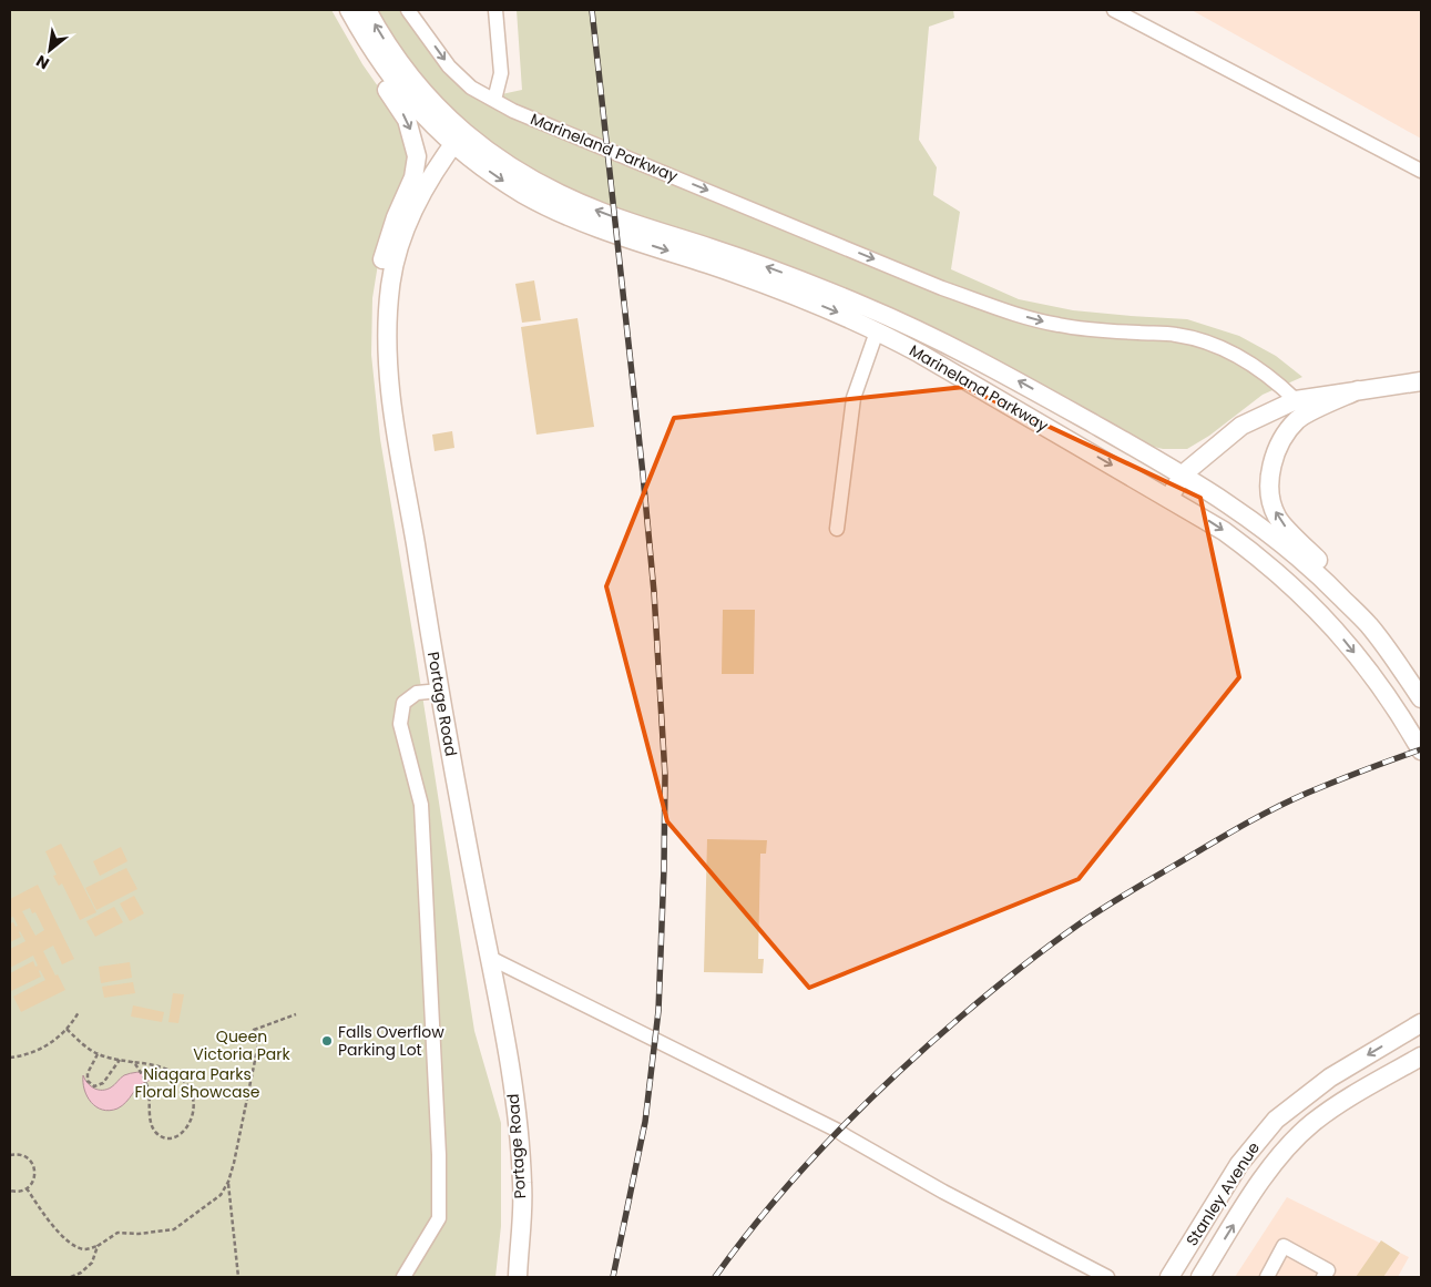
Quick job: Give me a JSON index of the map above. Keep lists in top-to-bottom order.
{
  "streets": {
    "main road": ["Marineland Parkway", "Portage Road", "Stanley Avenue"]
  },
  "crossings": [
    ["Marineland Parkway", "Portage Road"]
  ],
  "parks": ["Queen Victoria Park", "Niagara Parks Floral Showcase"],
  "places": ["Falls Overflow Parking Lot"],
  "north": "bottom left"
}
